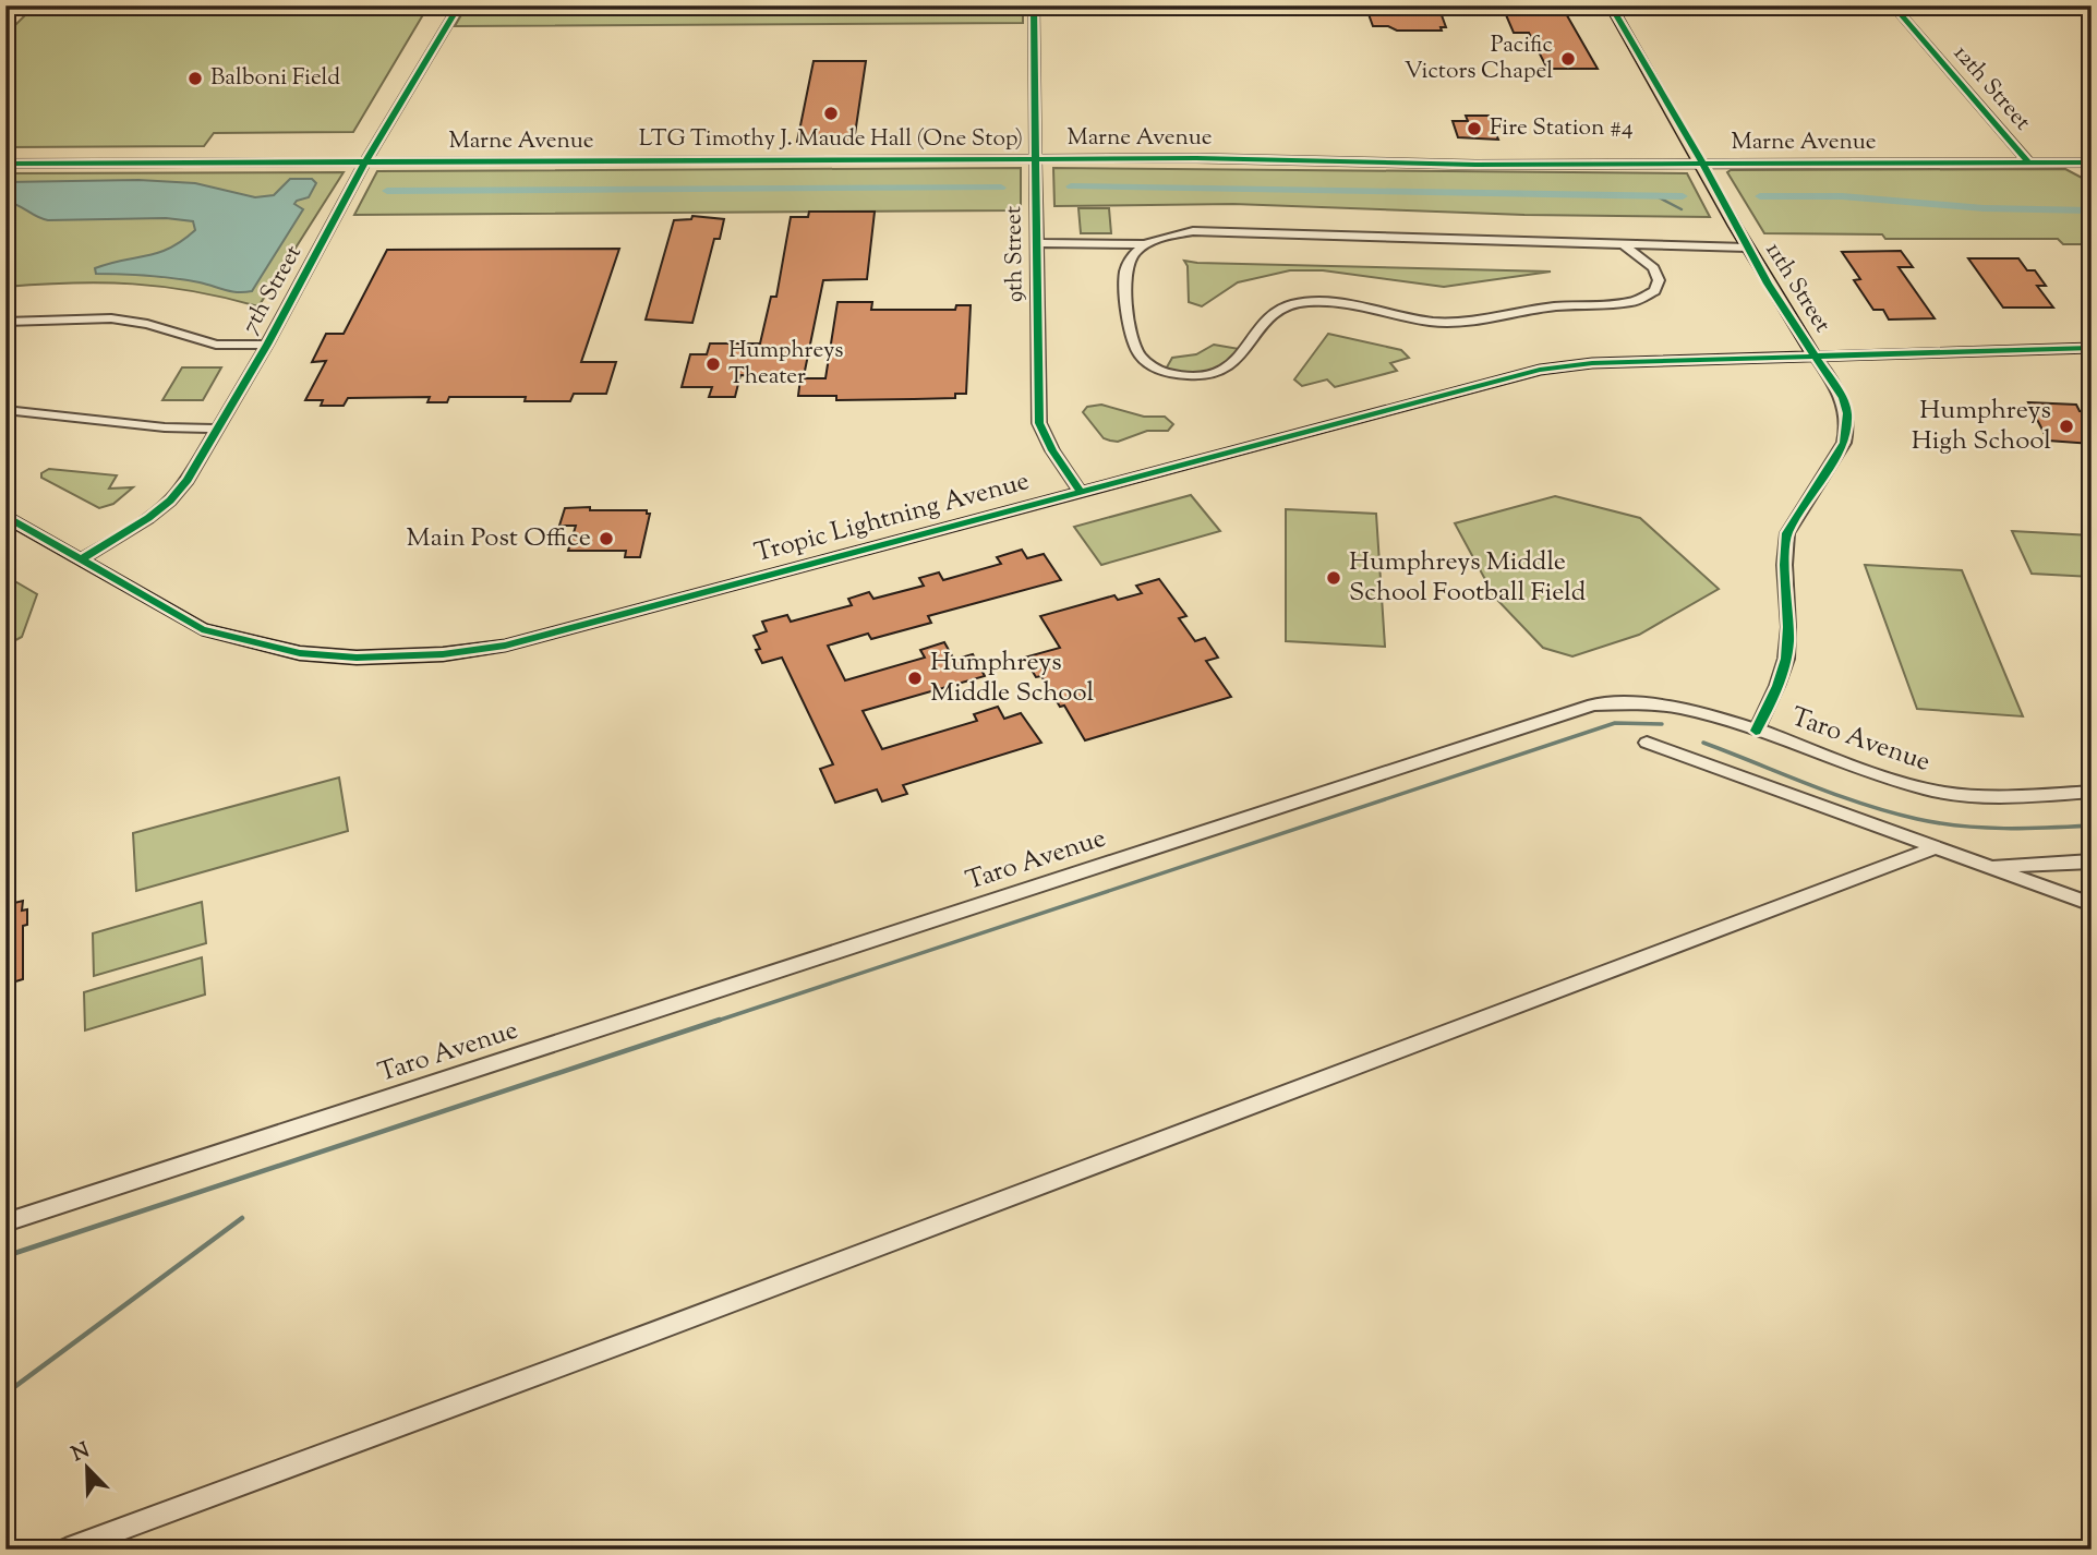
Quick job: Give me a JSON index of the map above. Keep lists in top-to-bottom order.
{
  "streets": {
    "main road": ["11th Street", "Tropic Lightning Avenue"],
    "street": [
      "12th Street",
      "Marne Avenue",
      "9th Street",
      "7th Street",
      "Taro Avenue"
    ]
  },
  "crossings": [
    ["12th Street", "Marne Avenue"],
    ["Marne Avenue", "9th Street"],
    ["Marne Avenue", "11th Street"],
    ["Marne Avenue", "7th Street"],
    ["9th Street", "Tropic Lightning Avenue"],
    ["11th Street", "Tropic Lightning Avenue"],
    ["11th Street", "Taro Avenue"],
    ["7th Street", "Tropic Lightning Avenue"]
  ],
  "places": [
    "Pacific Victors Chapel",
    "Balboni Field",
    "LTG Timothy J. Maude Hall (One Stop)",
    "Fire Station #4",
    "Humphreys Theater",
    "Humphreys High School",
    "Main Post Office",
    "Humphreys Middle School Football Field",
    "Humphreys Middle School"
  ],
  "north": "top left"
}
